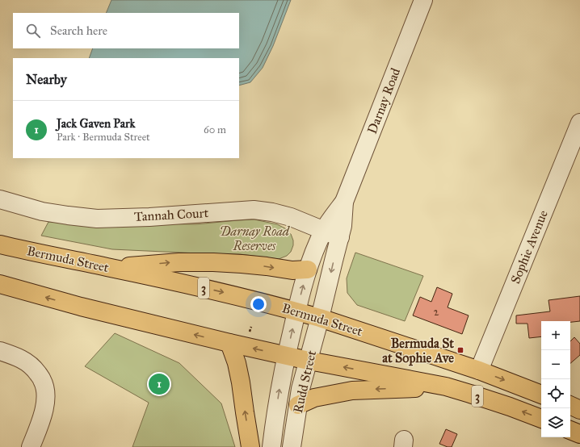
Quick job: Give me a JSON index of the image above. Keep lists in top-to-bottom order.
{
  "streets": {
    "main road": ["Bermuda Street", "3"],
    "street": [
      "Darnay Road",
      "Tannah Court",
      "Sophie Avenue",
      "Rudd Street"
    ]
  },
  "crossings": [
    ["Darnay Road", "Tannah Court"],
    ["Darnay Road", "Bermuda Street"],
    ["Darnay Road", "3"],
    ["Darnay Road", "Rudd Street"],
    ["Sophie Avenue", "Bermuda Street"],
    ["Bermuda Street", "Rudd Street"],
    ["3", "Rudd Street"]
  ],
  "parks": ["Darnay Road Reserves"],
  "places": {
    "transit": ["Bermuda St at Sophie Ave"]
  },
  "house_numbers": ["2"],
  "page": {
    "search": "Search here",
    "heading": "Nearby",
    "list": [
      {
        "mark": "1",
        "name": "Jack Gaven Park",
        "note": "Park · Bermuda Street",
        "value": "60 m"
      }
    ],
    "map_buttons": ["+", "−"],
    "pins": "1"
  }
}
